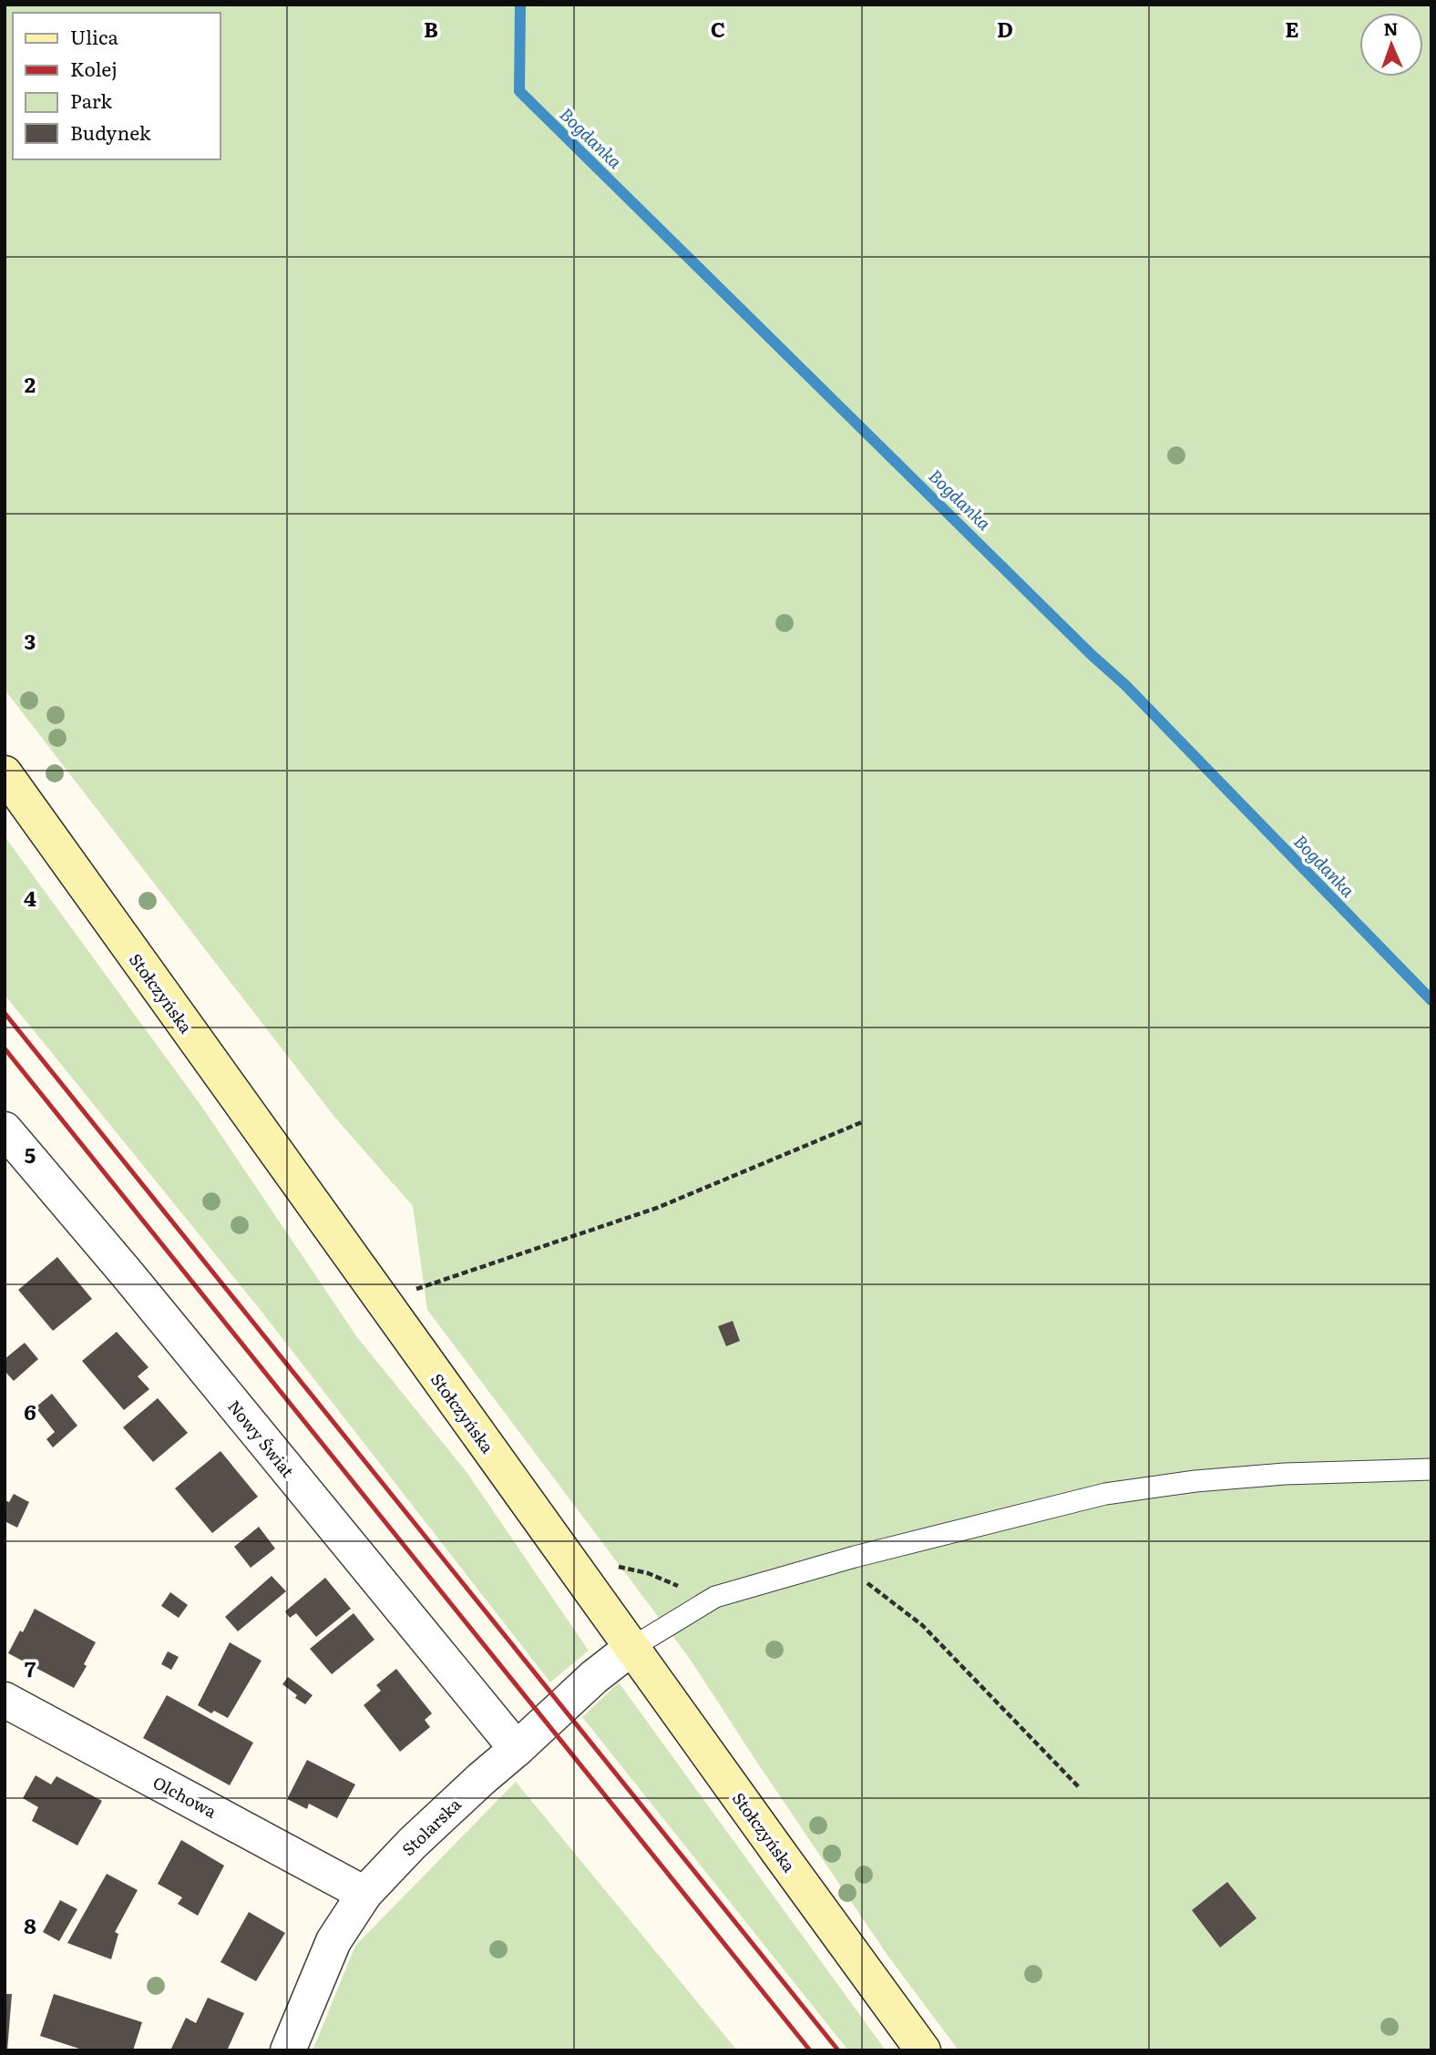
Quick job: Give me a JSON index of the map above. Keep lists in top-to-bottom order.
{
  "streets": {
    "street": [
      "Stołczyńska",
      "Nowy Świat",
      "Olchowa",
      "Stolarska"
    ]
  },
  "crossings": [
    ["Stołczyńska", "Stolarska"],
    ["Nowy Świat", "Stolarska"],
    ["Olchowa", "Stolarska"]
  ],
  "water": ["Bogdanka"],
  "legend": [
    "Ulica",
    "Kolej",
    "Park",
    "Budynek"
  ],
  "north": "top",
  "grid": {
    "columns": [
      "B",
      "C",
      "D",
      "E"
    ],
    "rows": [
      "2",
      "3",
      "4",
      "5",
      "6",
      "7",
      "8"
    ]
  }
}
